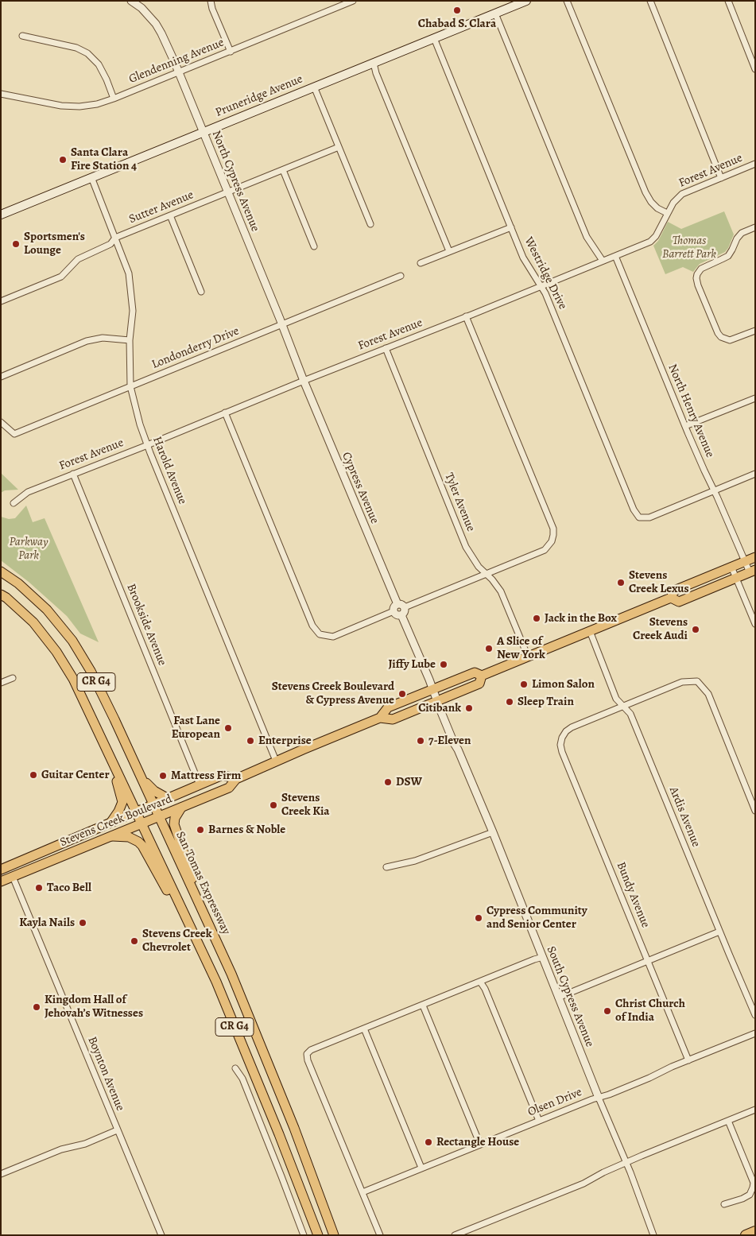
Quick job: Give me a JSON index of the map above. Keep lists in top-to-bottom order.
{
  "streets": {
    "main road": [
      "Pruneridge Avenue",
      "CR G4",
      "Stevens Creek Boulevard",
      "San Tomas Expressway"
    ],
    "street": [
      "Glendenning Avenue",
      "Forest Avenue",
      "North Cypress Avenue",
      "Sutter Avenue",
      "Westridge Drive",
      "Londonderry Drive",
      "North Henry Avenue",
      "Harold Avenue",
      "Cypress Avenue",
      "Tyler Avenue",
      "Brookside Avenue",
      "Ardis Avenue",
      "Bundy Avenue",
      "South Cypress Avenue",
      "Boynton Avenue",
      "Olsen Drive"
    ]
  },
  "crossings": [
    ["Glendenning Avenue", "North Cypress Avenue"],
    ["Pruneridge Avenue", "North Cypress Avenue"],
    ["Pruneridge Avenue", "Westridge Drive"],
    ["Pruneridge Avenue", "Harold Avenue"],
    ["Forest Avenue", "North Cypress Avenue"],
    ["Forest Avenue", "Westridge Drive"],
    ["Forest Avenue", "North Henry Avenue"],
    ["Forest Avenue", "Harold Avenue"],
    ["Forest Avenue", "Cypress Avenue"],
    ["Forest Avenue", "Tyler Avenue"],
    ["Forest Avenue", "Brookside Avenue"],
    ["North Cypress Avenue", "Sutter Avenue"],
    ["North Cypress Avenue", "Londonderry Drive"],
    ["North Cypress Avenue", "Cypress Avenue"],
    ["Sutter Avenue", "Harold Avenue"],
    ["Westridge Drive", "North Henry Avenue"],
    ["Londonderry Drive", "Harold Avenue"],
    ["North Henry Avenue", "Stevens Creek Boulevard"],
    ["Harold Avenue", "Stevens Creek Boulevard"],
    ["Tyler Avenue", "Stevens Creek Boulevard"],
    ["Brookside Avenue", "Stevens Creek Boulevard"],
    ["CR G4", "Stevens Creek Boulevard"],
    ["Ardis Avenue", "Stevens Creek Boulevard"],
    ["Ardis Avenue", "Bundy Avenue"],
    ["Stevens Creek Boulevard", "San Tomas Expressway"],
    ["Stevens Creek Boulevard", "South Cypress Avenue"],
    ["Stevens Creek Boulevard", "Boynton Avenue"],
    ["Bundy Avenue", "Olsen Drive"],
    ["South Cypress Avenue", "Olsen Drive"]
  ],
  "parks": ["Thomas Barrett Park", "Parkway Park"],
  "places": [
    "Chabad S. Clara",
    "Santa Clara Fire Station 4",
    "Sportsmen's Lounge",
    "Stevens Creek Lexus",
    "Jack in the Box",
    "Stevens Creek Audi",
    "A Slice of New York",
    "Jiffy Lube",
    "Limon Salon",
    "Stevens Creek Boulevard & Cypress Avenue",
    "Sleep Train",
    "Citibank",
    "Fast Lane European",
    "Enterprise",
    "7-Eleven",
    "Guitar Center",
    "Mattress Firm",
    "DSW",
    "Stevens Creek Kia",
    "Barnes & Noble",
    "Taco Bell",
    "Cypress Community and Senior Center",
    "Kayla Nails",
    "Stevens Creek Chevrolet",
    "Kingdom Hall of Jehovah’s Witnesses",
    "Christ Church of India",
    "Rectangle House"
  ]
}
